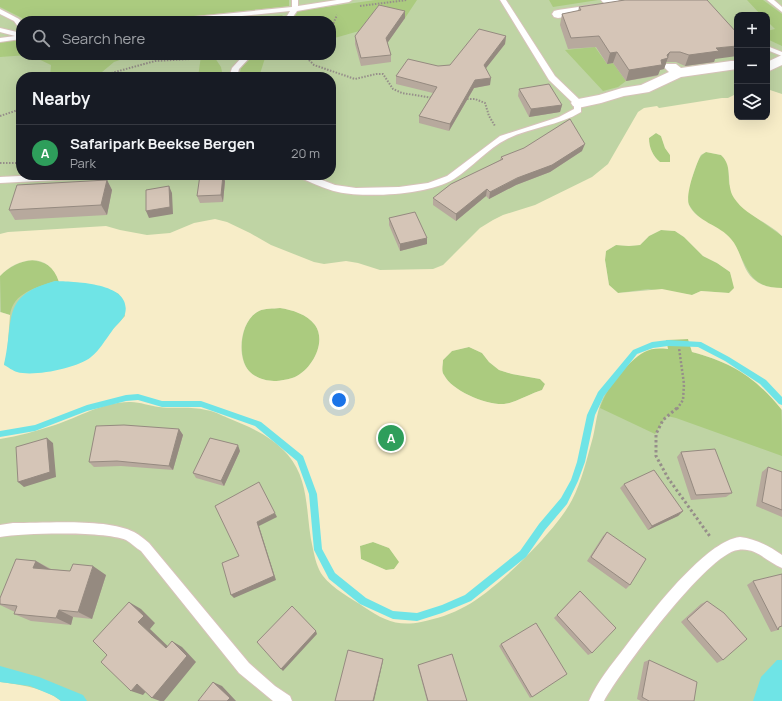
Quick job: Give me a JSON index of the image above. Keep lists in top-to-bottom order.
{
  "page": {
    "map_buttons": ["+", "−"],
    "search": "Search here",
    "heading": "Nearby",
    "list": [
      {
        "mark": "A",
        "name": "Safaripark Beekse Bergen",
        "note": "Park",
        "value": "20 m"
      }
    ],
    "pins": "A"
  }
}
